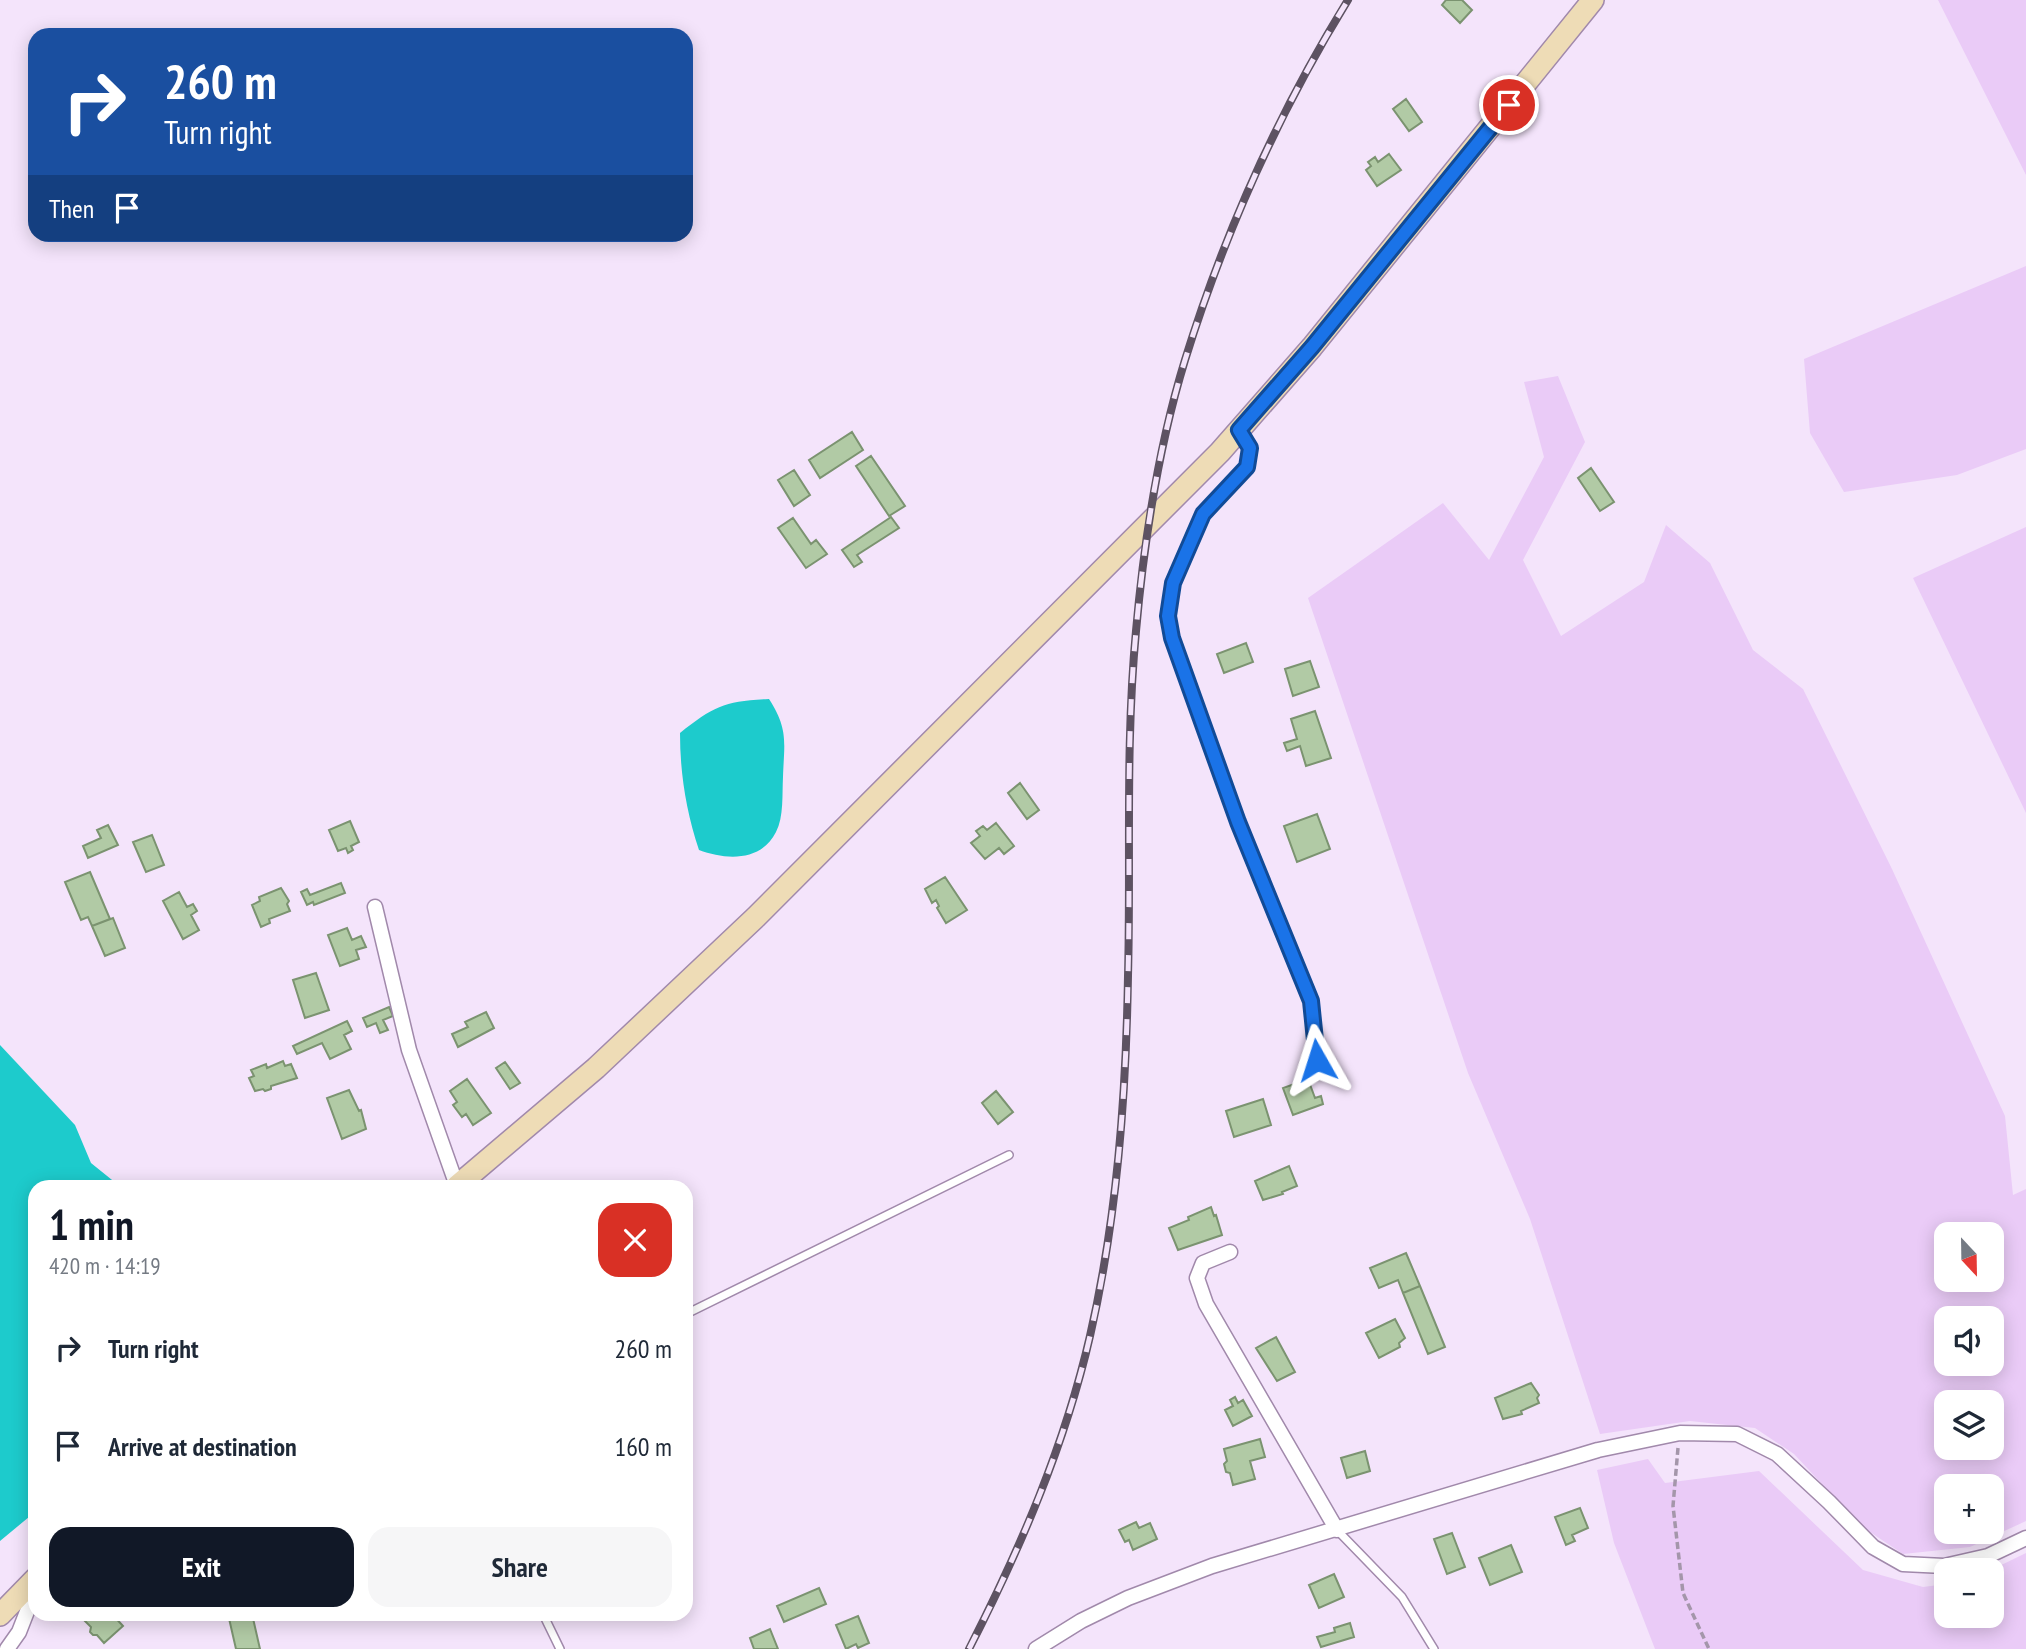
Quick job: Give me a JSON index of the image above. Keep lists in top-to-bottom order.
{
  "north": "bottom",
  "page": {
    "turn": ["260 m", "Turn right"],
    "then": "Then",
    "heading": ["1 min", "420 m · 14:19"],
    "map_buttons": ["+", "−"],
    "list": [
      {
        "name": "Turn right",
        "value": "260 m"
      },
      {
        "name": "Arrive at destination",
        "value": "160 m"
      }
    ],
    "buttons": ["Exit", "Share"]
  }
}
